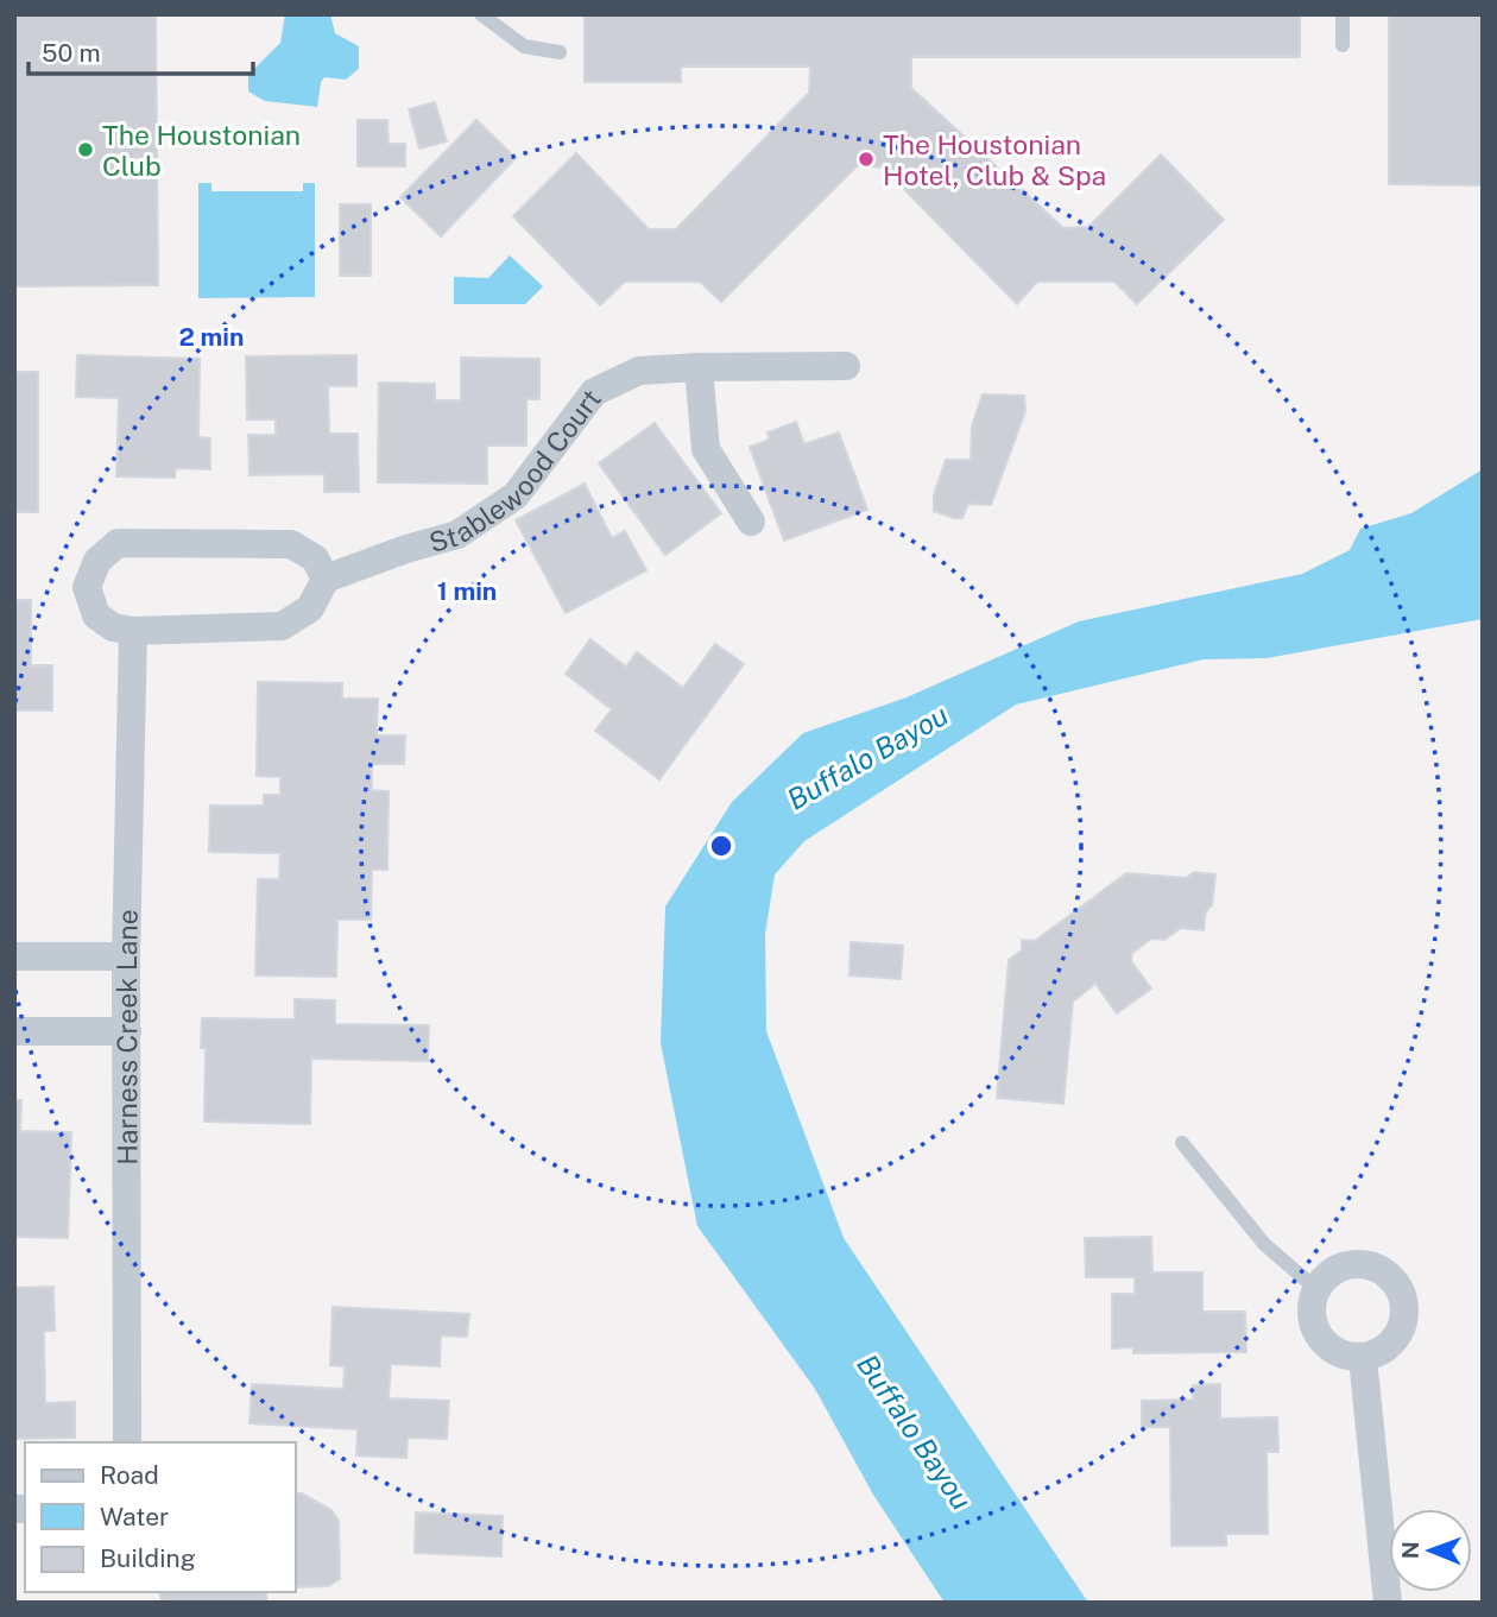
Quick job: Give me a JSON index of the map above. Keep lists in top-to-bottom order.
{
  "streets": {
    "street": ["Stablewood Court", "Harness Creek Lane"]
  },
  "water": ["Buffalo Bayou"],
  "places": ["The Houstonian Club", "The Houstonian Hotel, Club & Spa"],
  "legend": ["Road", "Water", "Building"],
  "scale_bar": "50 m",
  "north": "left",
  "rings": ["2 min", "1 min"]
}
